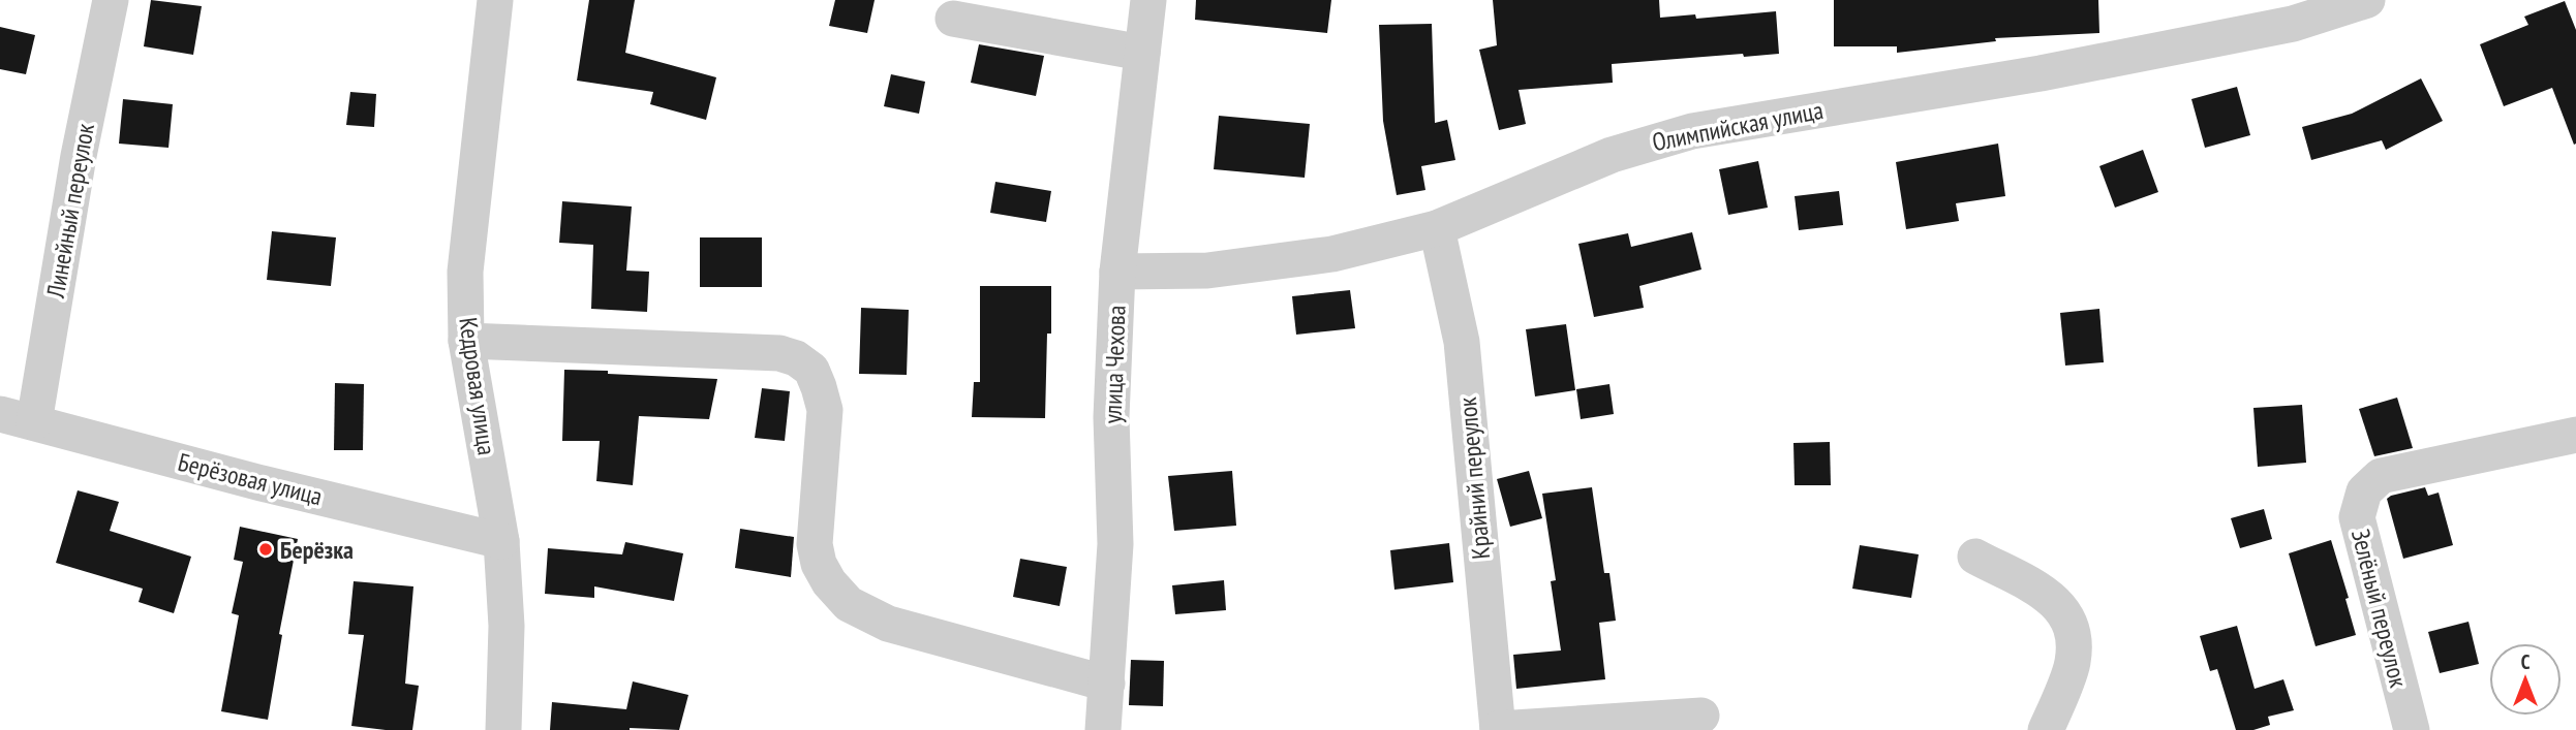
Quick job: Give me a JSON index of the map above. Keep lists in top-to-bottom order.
{
  "streets": {
    "street": [
      "Олимпийская улица",
      "Линейный переулок",
      "улица Чехова",
      "Кедровая улица",
      "Крайний переулок",
      "Берёзовая улица",
      "Зелёный переулок"
    ]
  },
  "crossings": [
    ["Олимпийская улица", "улица Чехова"],
    ["Олимпийская улица", "Крайний переулок"],
    ["Линейный переулок", "Берёзовая улица"],
    ["Кедровая улица", "Берёзовая улица"]
  ],
  "places": ["Берёзка"],
  "north": "top"
}
